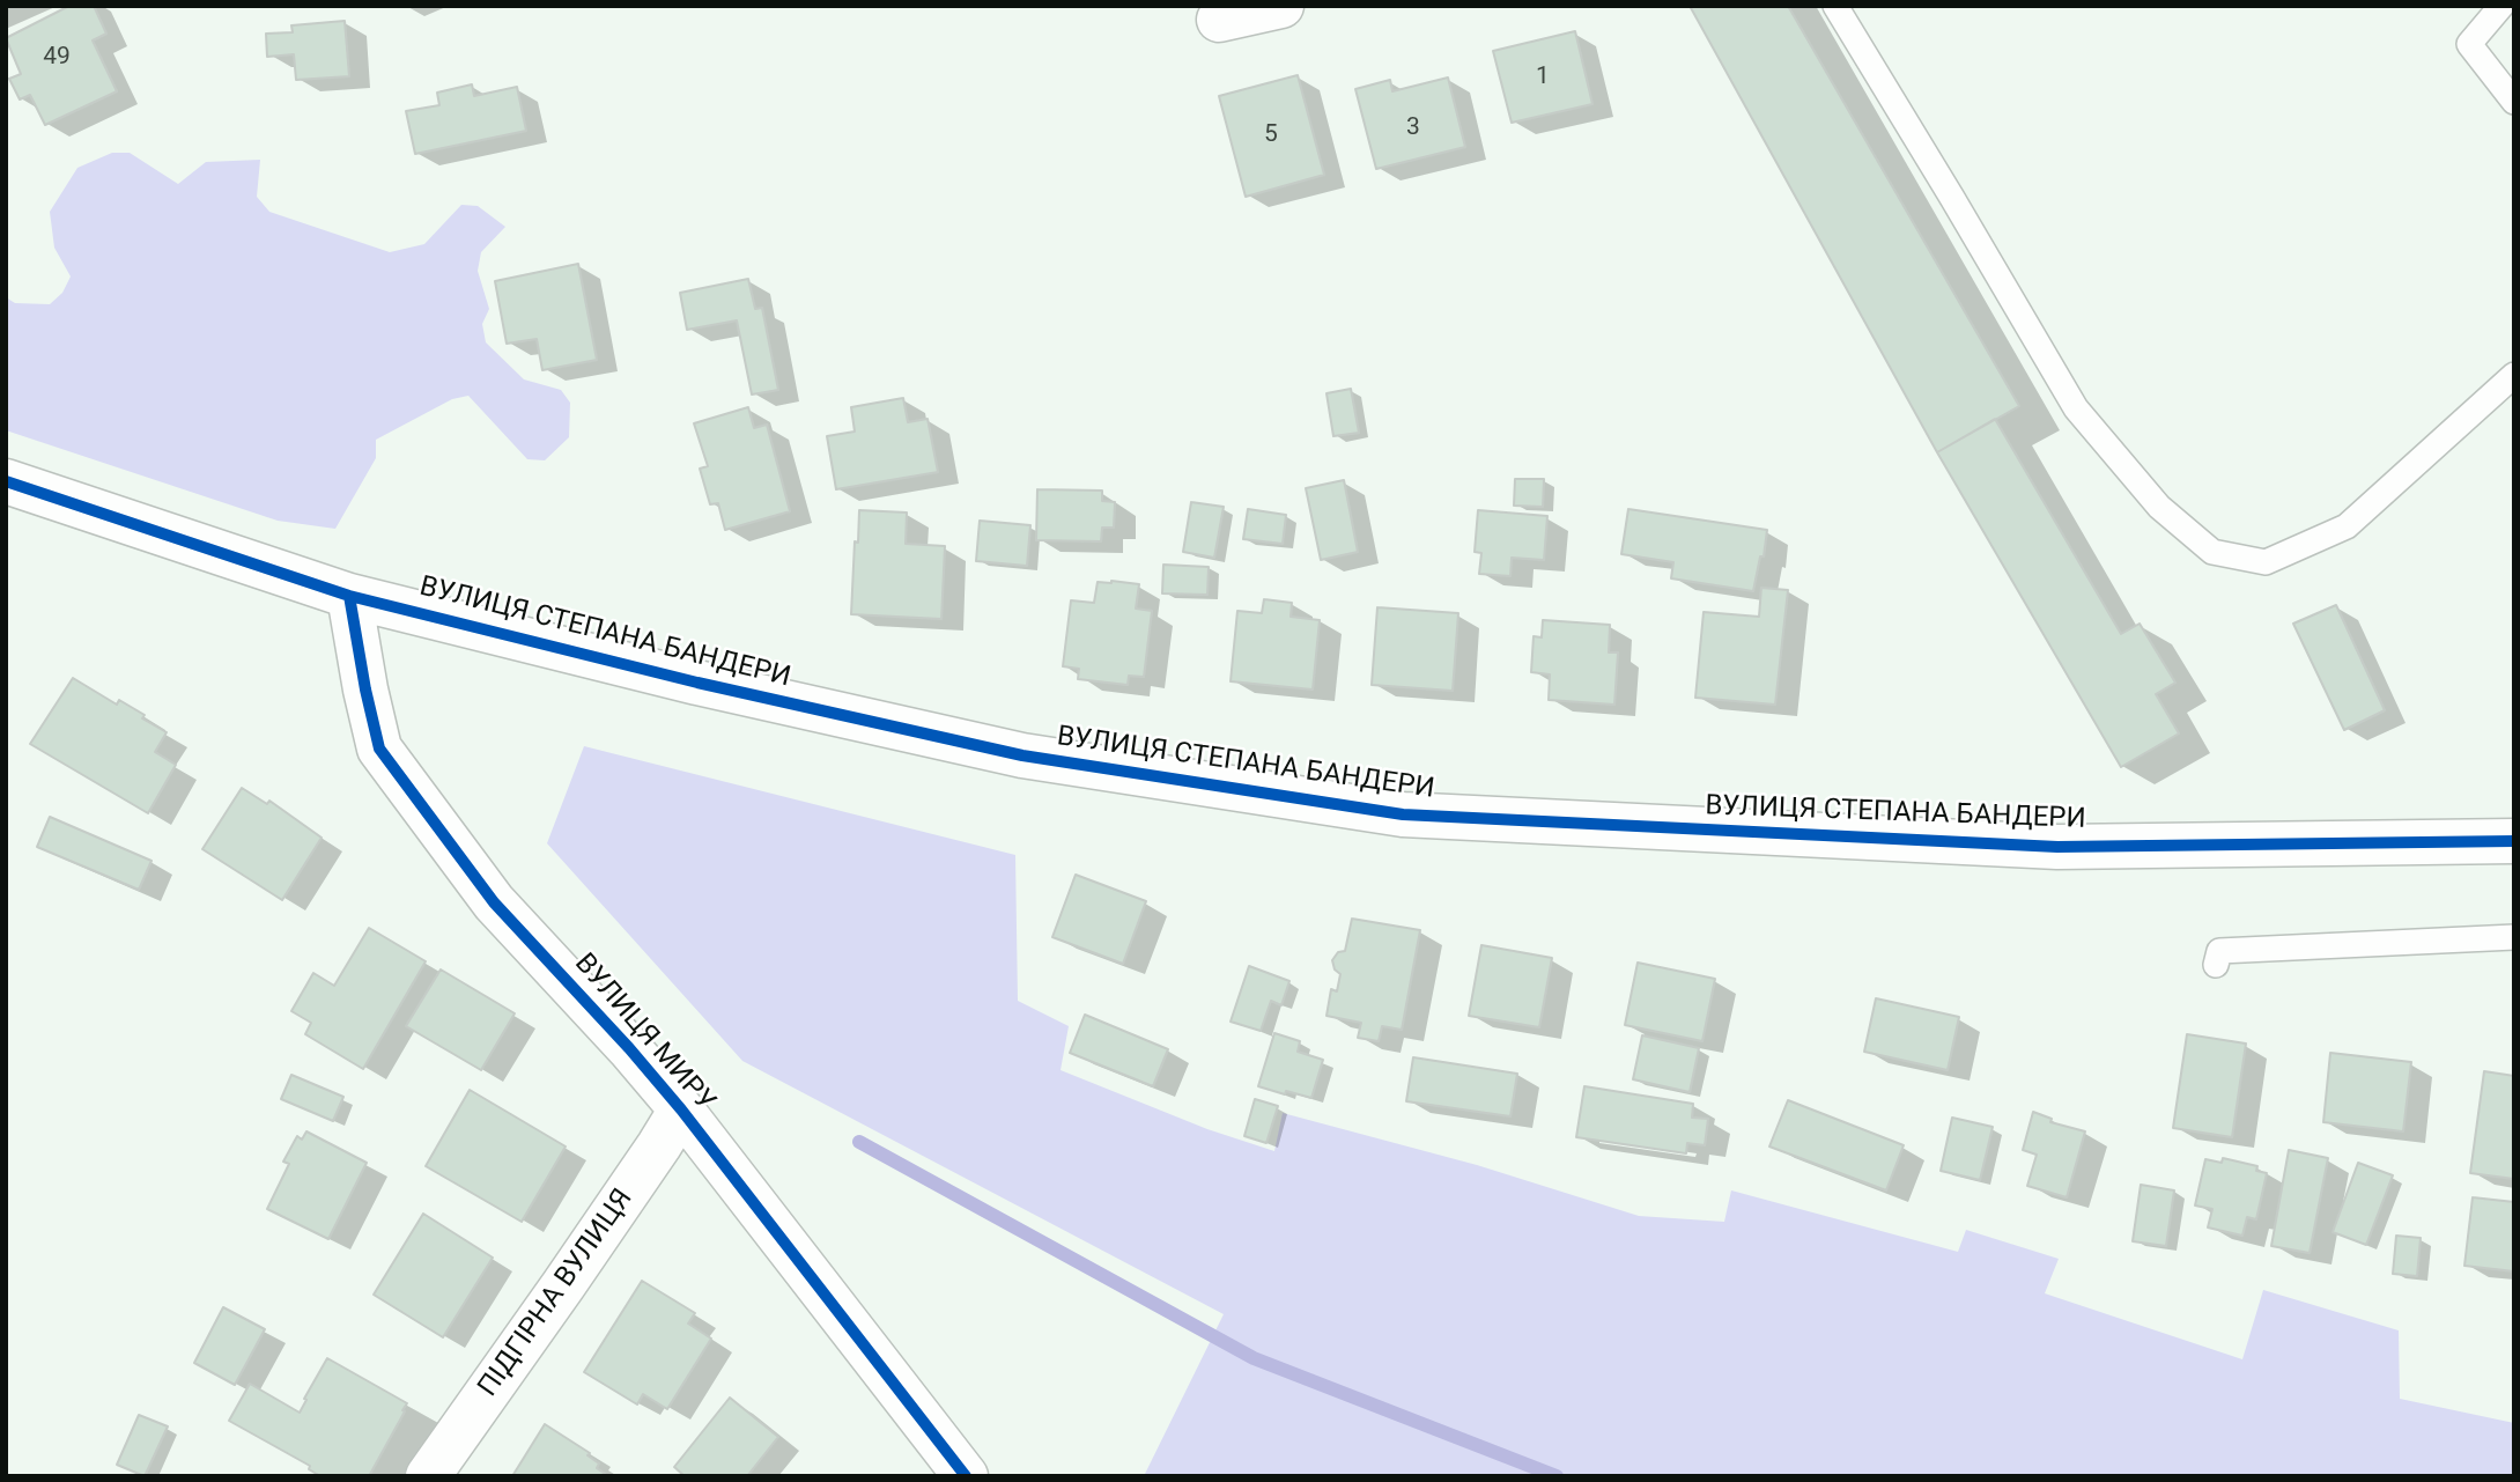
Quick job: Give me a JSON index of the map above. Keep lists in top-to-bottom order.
{
  "streets": {
    "street": ["ВУЛИЦЯ СТЕПАНА БАНДЕРИ", "ВУЛИЦЯ МИРУ", "ПІДГІРНА ВУЛИЦЯ"]
  },
  "crossings": [
    ["ВУЛИЦЯ СТЕПАНА БАНДЕРИ", "ВУЛИЦЯ МИРУ"],
    ["ВУЛИЦЯ МИРУ", "ПІДГІРНА ВУЛИЦЯ"]
  ],
  "house_numbers": [
    "49",
    "1",
    "3",
    "5"
  ]
}
